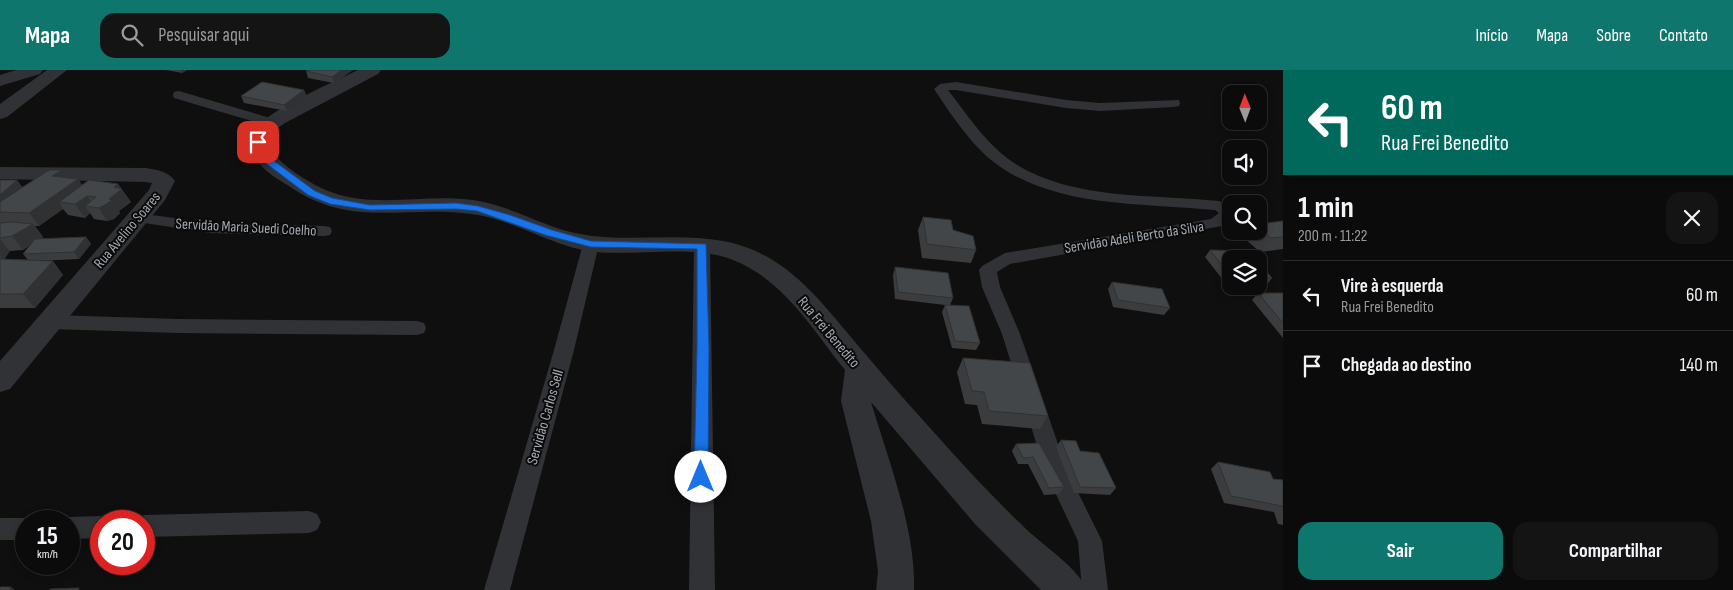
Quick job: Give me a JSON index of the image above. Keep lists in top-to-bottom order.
{
  "streets": {
    "street": ["Rua Avelino Soares", "Rua Frei Benedito"],
    "lane": ["Servidão Maria Suedi Coelho", "Servidão Adeli Berto da Silva", "Servidão Carlos Sell"]
  },
  "crossings": [
    ["Servidão Maria Suedi Coelho", "Rua Avelino Soares"],
    ["Rua Frei Benedito", "Servidão Carlos Sell"]
  ],
  "north": "top",
  "page": {
    "header": "Mapa",
    "search": "Pesquisar aqui",
    "nav": [
      "Início",
      "Mapa",
      "Sobre",
      "Contato"
    ],
    "turn": ["60 m", "Rua Frei Benedito"],
    "heading": ["1 min", "200 m · 11:22"],
    "list": [
      {
        "name": "Vire à esquerda",
        "note": "Rua Frei Benedito",
        "value": "60 m"
      },
      {
        "name": "Chegada ao destino",
        "value": "140 m"
      }
    ],
    "speed": "15 km/h",
    "limit": "20",
    "buttons": ["Sair", "Compartilhar"]
  }
}
